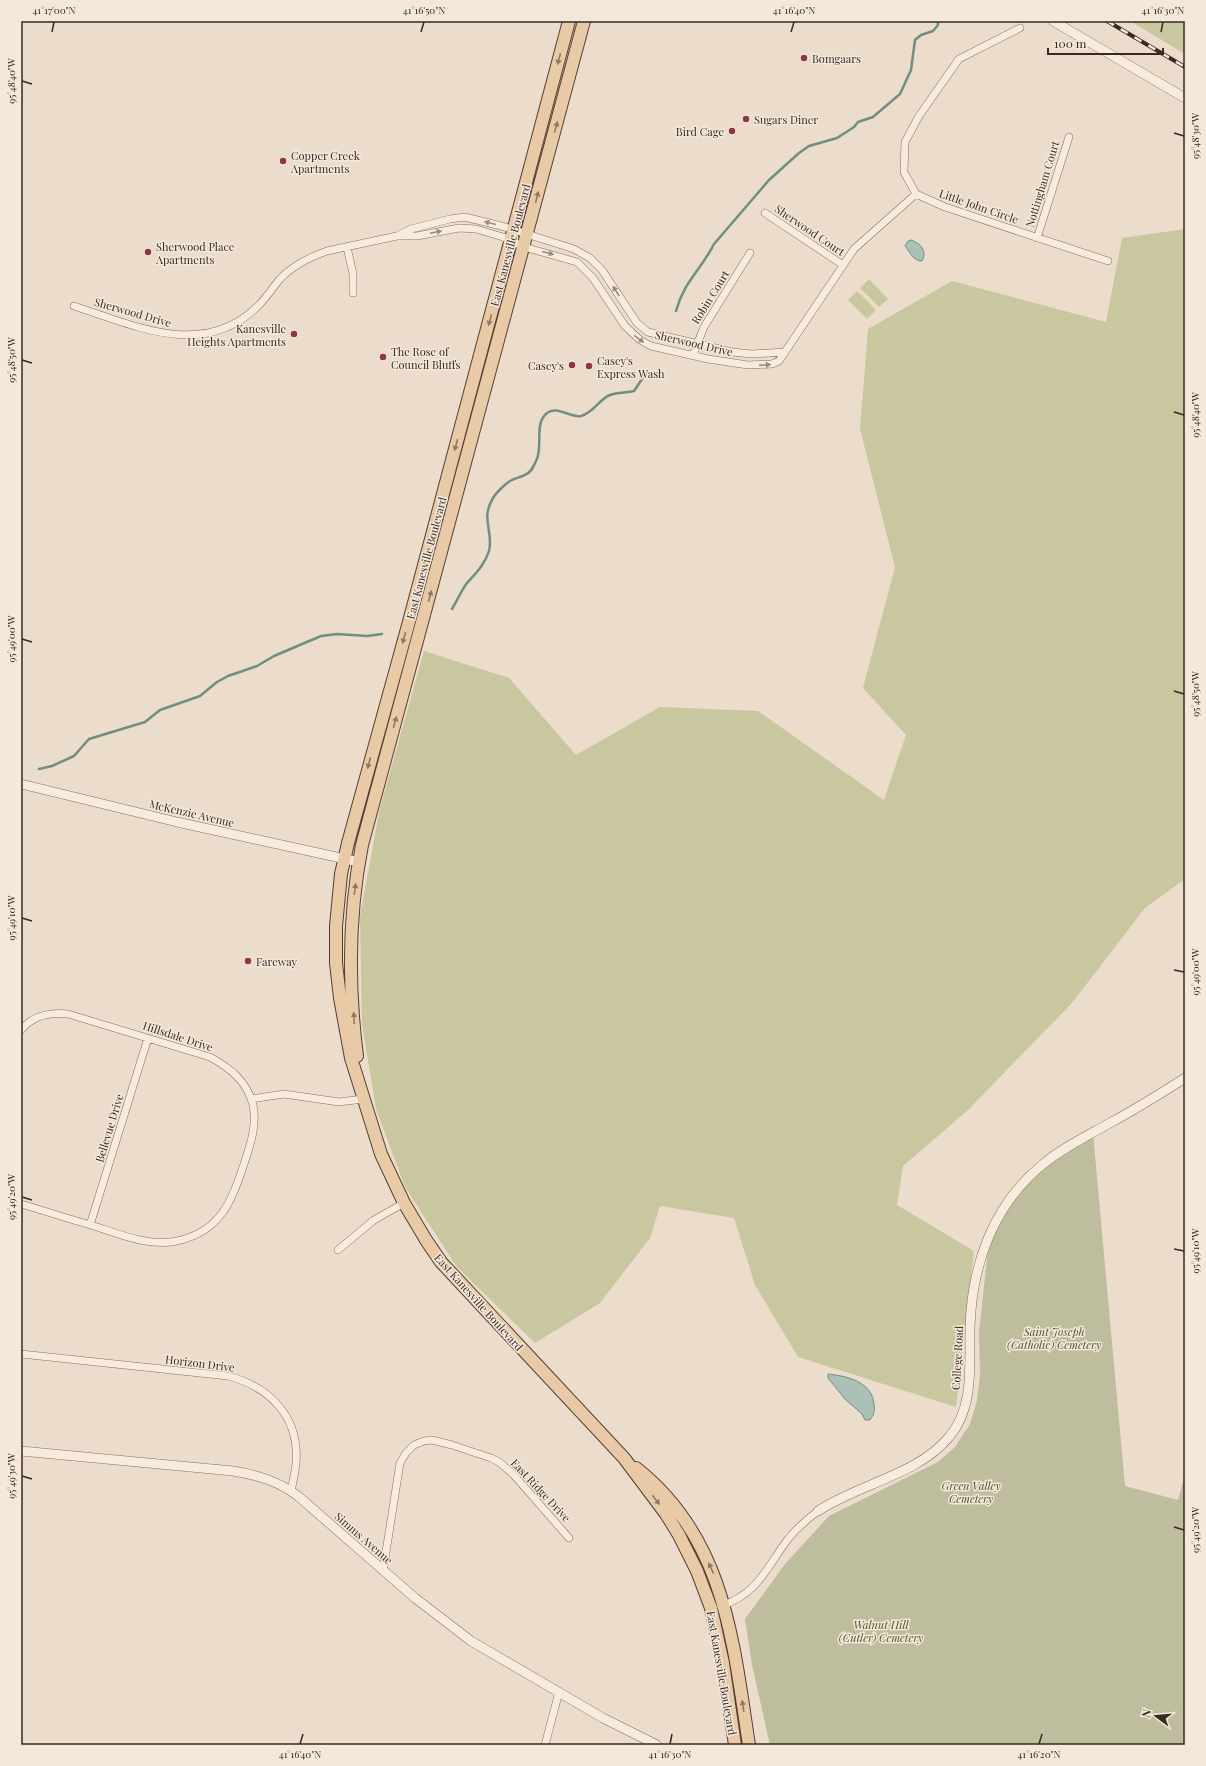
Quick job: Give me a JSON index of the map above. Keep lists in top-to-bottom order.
{
  "streets": {
    "main road": ["East Kanesville Boulevard"],
    "street": [
      "Nottingham Court",
      "Little John Circle",
      "Sherwood Court",
      "Robin Court",
      "Sherwood Drive",
      "McKenzie Avenue",
      "Hillsdale Drive",
      "Bellevue Drive",
      "College Road",
      "Horizon Drive",
      "East Ridge Drive",
      "Simms Avenue"
    ]
  },
  "crossings": [
    ["Nottingham Court", "Little John Circle"],
    ["Little John Circle", "Sherwood Drive"],
    ["Sherwood Court", "Sherwood Drive"],
    ["East Kanesville Boulevard", "Sherwood Drive"],
    ["East Kanesville Boulevard", "McKenzie Avenue"],
    ["East Kanesville Boulevard", "College Road"],
    ["Robin Court", "Sherwood Drive"],
    ["Hillsdale Drive", "Bellevue Drive"],
    ["Horizon Drive", "Simms Avenue"],
    ["East Ridge Drive", "Simms Avenue"]
  ],
  "parks": ["Saint Joseph (Catholic) Cemetery", "Green Valley Cemetery", "Walnut Hill (Cutler) Cemetery"],
  "places": [
    "Bomgaars",
    "Sugars Diner",
    "Bird Cage",
    "Copper Creek Apartments",
    "Sherwood Place Apartments",
    "Kanesville Heights Apartments",
    "The Rose of Council Bluffs",
    "Casey's",
    "Casey's Express Wash",
    "Fareway"
  ],
  "scale_bar": "100 m",
  "north": "left",
  "coordinates": [
    "41°17'00\"N",
    "41°16'50\"N",
    "41°16'40\"N",
    "41°16'30\"N",
    "95°48'40\"W",
    "95°48'30\"W",
    "95°48'50\"W",
    "95°49'00\"W",
    "95°49'10\"W",
    "95°49'20\"W",
    "95°49'30\"W",
    "41°16'20\"N"
  ]
}
